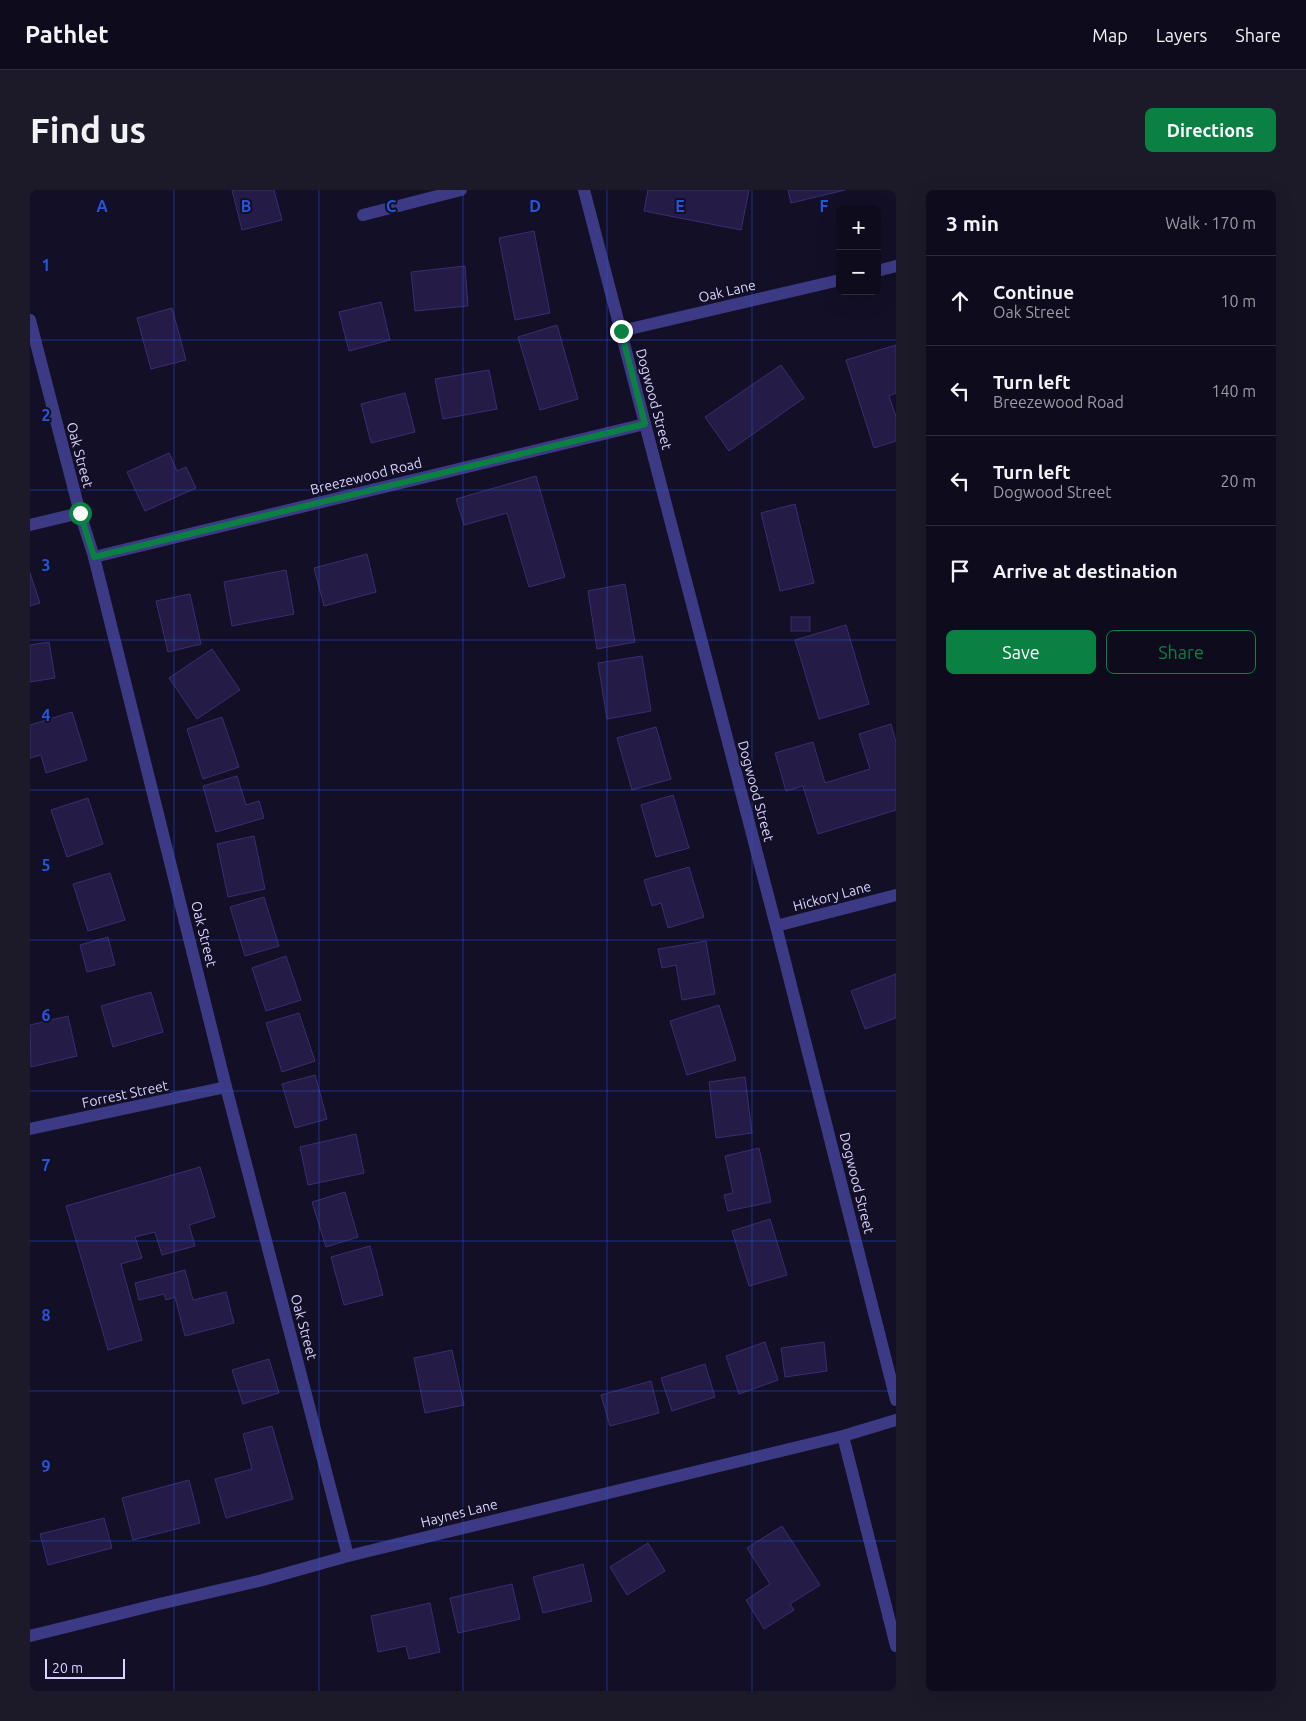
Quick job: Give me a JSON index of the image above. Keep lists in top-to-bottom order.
{
  "streets": {
    "street": [
      "Oak Lane",
      "Dogwood Street",
      "Oak Street",
      "Breezewood Road",
      "Hickory Lane",
      "Forrest Street",
      "Haynes Lane"
    ]
  },
  "crossings": [
    ["Oak Lane", "Dogwood Street"],
    ["Dogwood Street", "Breezewood Road"],
    ["Dogwood Street", "Hickory Lane"],
    ["Oak Street", "Breezewood Road"],
    ["Oak Street", "Forrest Street"],
    ["Oak Street", "Haynes Lane"]
  ],
  "scale_bar": "20 m",
  "page": {
    "header": "Pathlet",
    "nav": ["Map", "Layers", "Share"],
    "buttons": [
      "Directions",
      ["Save", "Share"]
    ],
    "title": "Find us",
    "heading": ["3 min", "Walk · 170 m"],
    "map_buttons": ["+", "−"],
    "list": [
      ["Continue", "Oak Street", "10 m"],
      ["Turn left", "Breezewood Road", "140 m"],
      ["Turn left", "Dogwood Street", "20 m"],
      "Arrive at destination"
    ],
    "scale": "20 m"
  },
  "grid": {
    "columns": [
      "A",
      "B",
      "C",
      "D",
      "E",
      "F"
    ],
    "rows": [
      "1",
      "2",
      "3",
      "4",
      "5",
      "6",
      "7",
      "8",
      "9"
    ]
  }
}
